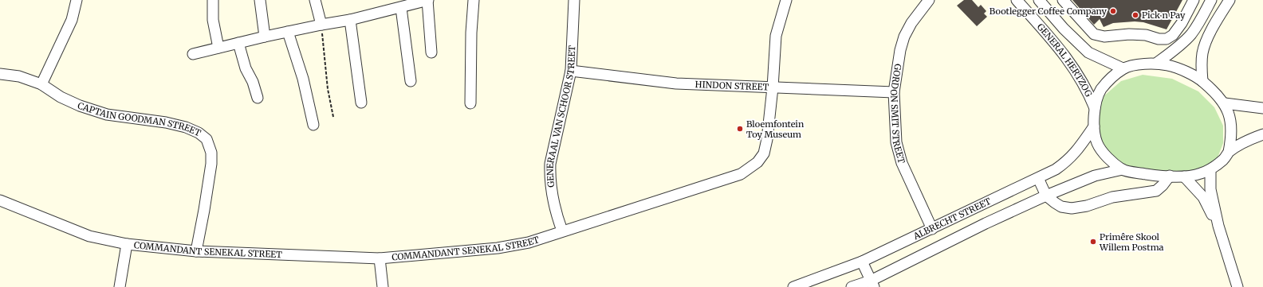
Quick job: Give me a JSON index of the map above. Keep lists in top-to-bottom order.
{
  "streets": {
    "street": [
      "GENERAL HERTZOG",
      "HINDON STREET",
      "GORDON SMIT STREET",
      "GENERAAL VAN SCHOOR STREET",
      "CAPTAIN GOODMAN STREET",
      "ALBRECHT STREET",
      "COMMANDANT SENEKAL STREET"
    ]
  },
  "crossings": [
    ["HINDON STREET", "GORDON SMIT STREET"],
    ["HINDON STREET", "GENERAAL VAN SCHOOR STREET"],
    ["HINDON STREET", "COMMANDANT SENEKAL STREET"],
    ["GORDON SMIT STREET", "ALBRECHT STREET"],
    ["GENERAAL VAN SCHOOR STREET", "COMMANDANT SENEKAL STREET"],
    ["CAPTAIN GOODMAN STREET", "COMMANDANT SENEKAL STREET"]
  ],
  "places": [
    "Bootlegger Coffee Company",
    "Pick n Pay",
    "Bloemfontein Toy Museum",
    "Primêre Skool Willem Postma"
  ]
}
